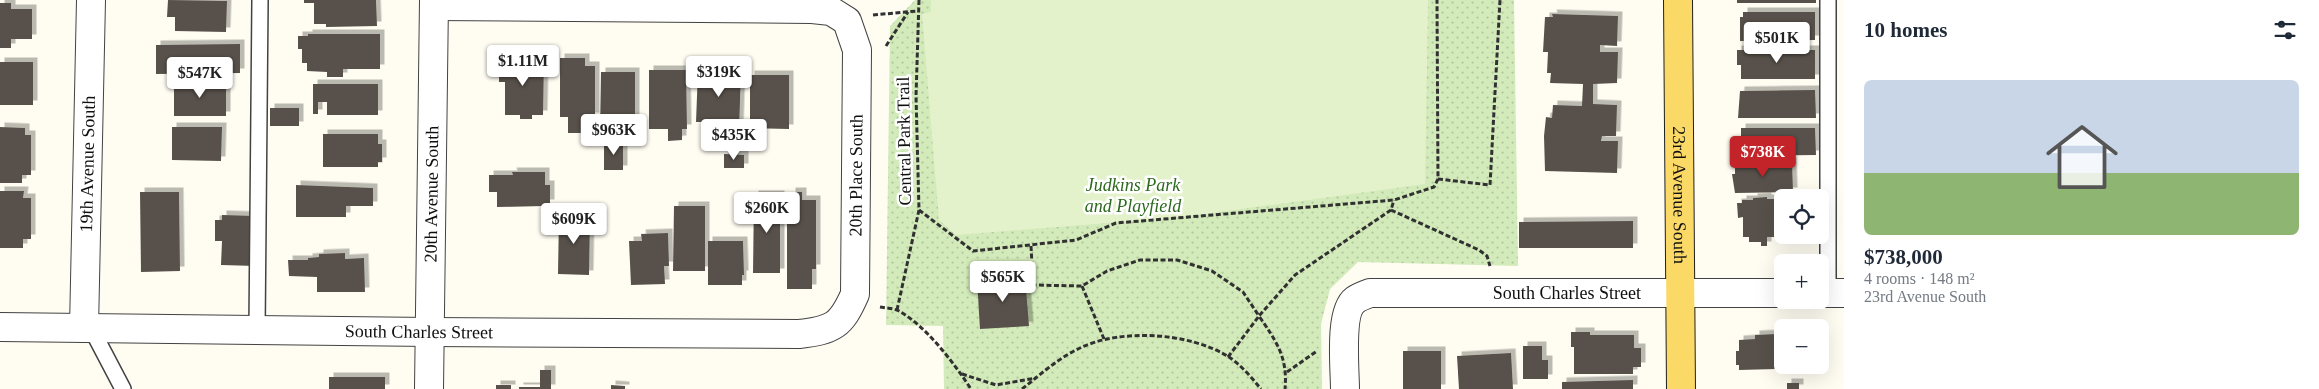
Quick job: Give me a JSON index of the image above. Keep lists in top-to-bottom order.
{
  "streets": {
    "main road": ["23rd Avenue South"],
    "street": [
      "19th Avenue South",
      "20th Place South",
      "20th Avenue South",
      "South Charles Street"
    ],
    "path": ["Central Park Trail"]
  },
  "crossings": [
    ["19th Avenue South", "South Charles Street"],
    ["20th Place South", "South Charles Street"],
    ["20th Avenue South", "South Charles Street"],
    ["23rd Avenue South", "South Charles Street"]
  ],
  "parks": ["Judkins Park and Playfield"],
  "page": {
    "heading": "10 homes",
    "price": [
      "$501K",
      "$1.11M",
      "$319K",
      "$547K",
      "$963K",
      "$435K",
      "$738K",
      "$260K",
      "$609K",
      "$565K"
    ],
    "list": [
      {
        "name": "$738,000",
        "note": "4 rooms · 148 m² · 23rd Avenue South"
      }
    ],
    "map_buttons": ["+", "−"]
  }
}
